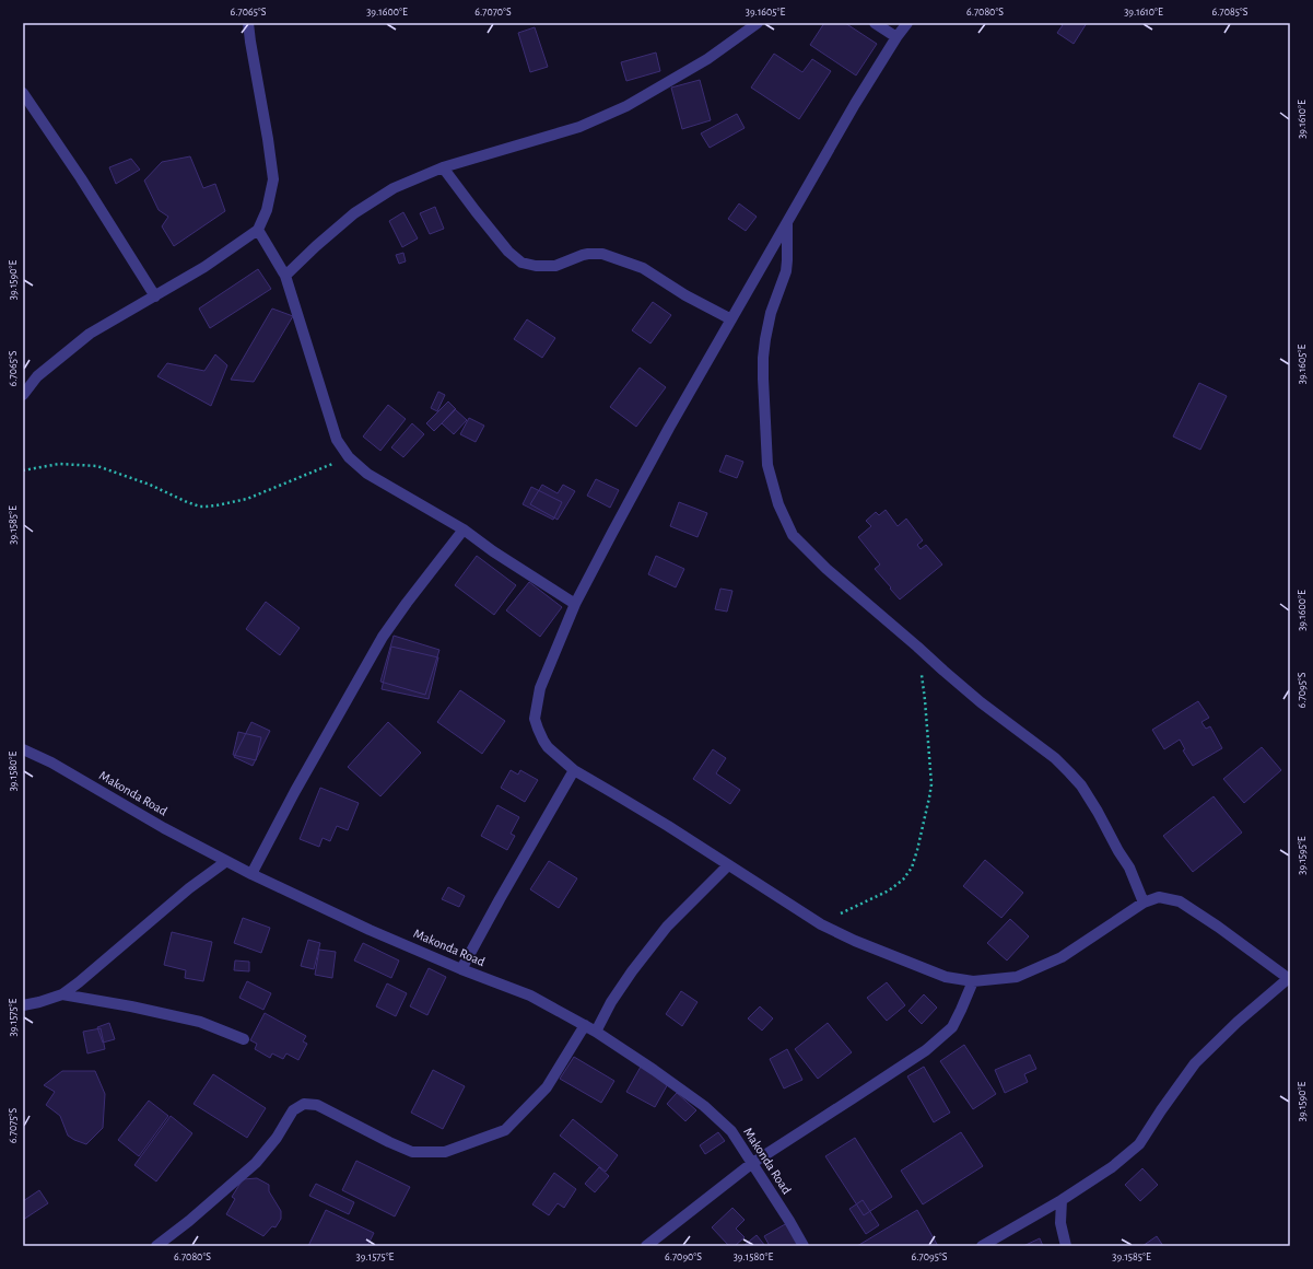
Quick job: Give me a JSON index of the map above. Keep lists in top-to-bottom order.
{
  "streets": {
    "street": ["Makonda Road"]
  },
  "coordinates": [
    "6.7065°S",
    "39.1600°E",
    "6.7070°S",
    "39.1605°E",
    "6.7080°S",
    "39.1610°E",
    "6.7085°S",
    "39.1590°E",
    "39.1585°E",
    "6.7095°S",
    "39.1580°E",
    "39.1595°E",
    "39.1575°E",
    "6.7075°S",
    "6.7090°S"
  ]
}
